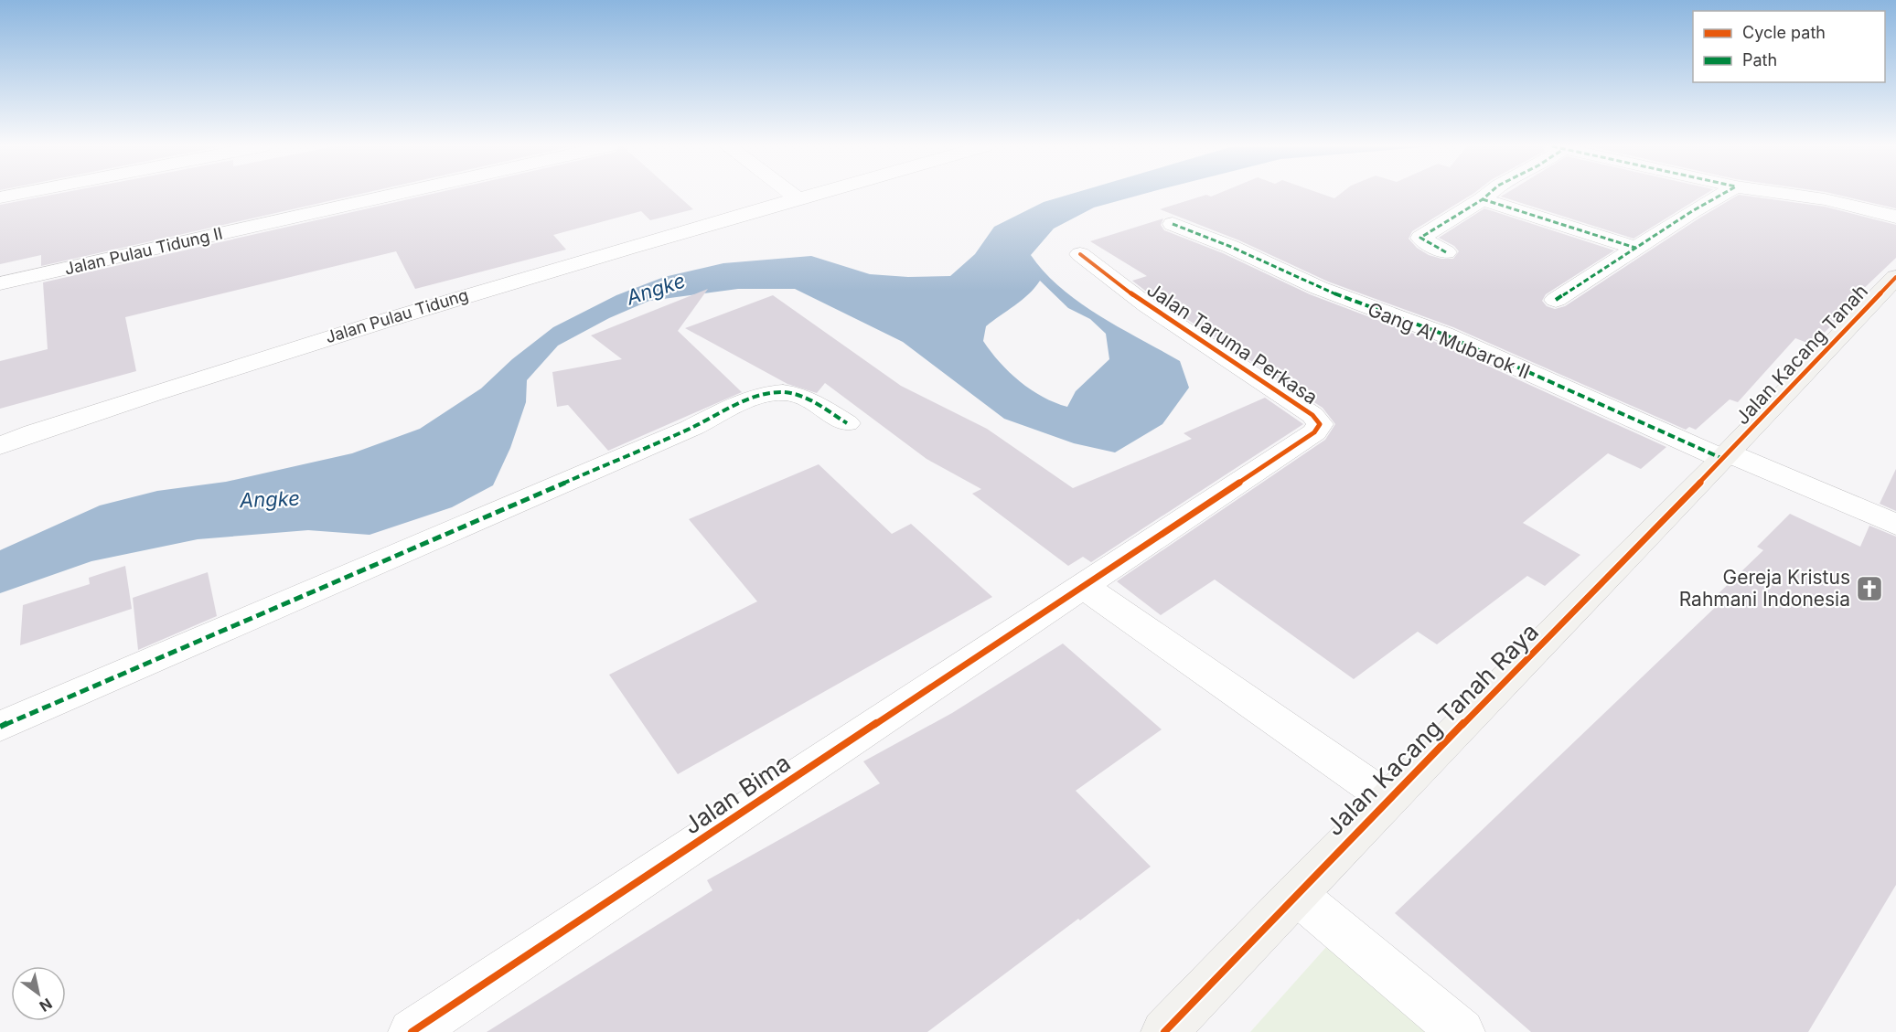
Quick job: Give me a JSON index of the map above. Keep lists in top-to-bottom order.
{
  "streets": {
    "street": [
      "Jalan Pulau Tidung II",
      "Jalan Pulau Tidung",
      "Gang Al Mubarok II",
      "Jalan Taruma Perkasa",
      "Jalan Kacang Tanah",
      "Jalan Kacang Tanah Raya",
      "Jalan Bima"
    ]
  },
  "crossings": [
    ["Gang Al Mubarok II", "Jalan Kacang Tanah"],
    ["Gang Al Mubarok II", "Jalan Kacang Tanah Raya"],
    ["Jalan Taruma Perkasa", "Jalan Bima"],
    ["Jalan Kacang Tanah", "Jalan Kacang Tanah Raya"]
  ],
  "water": ["Angke"],
  "places": {
    "church": ["Gereja Kristus Rahmani Indonesia"]
  },
  "legend": ["Cycle path", "Path"],
  "north": "bottom right"
}
